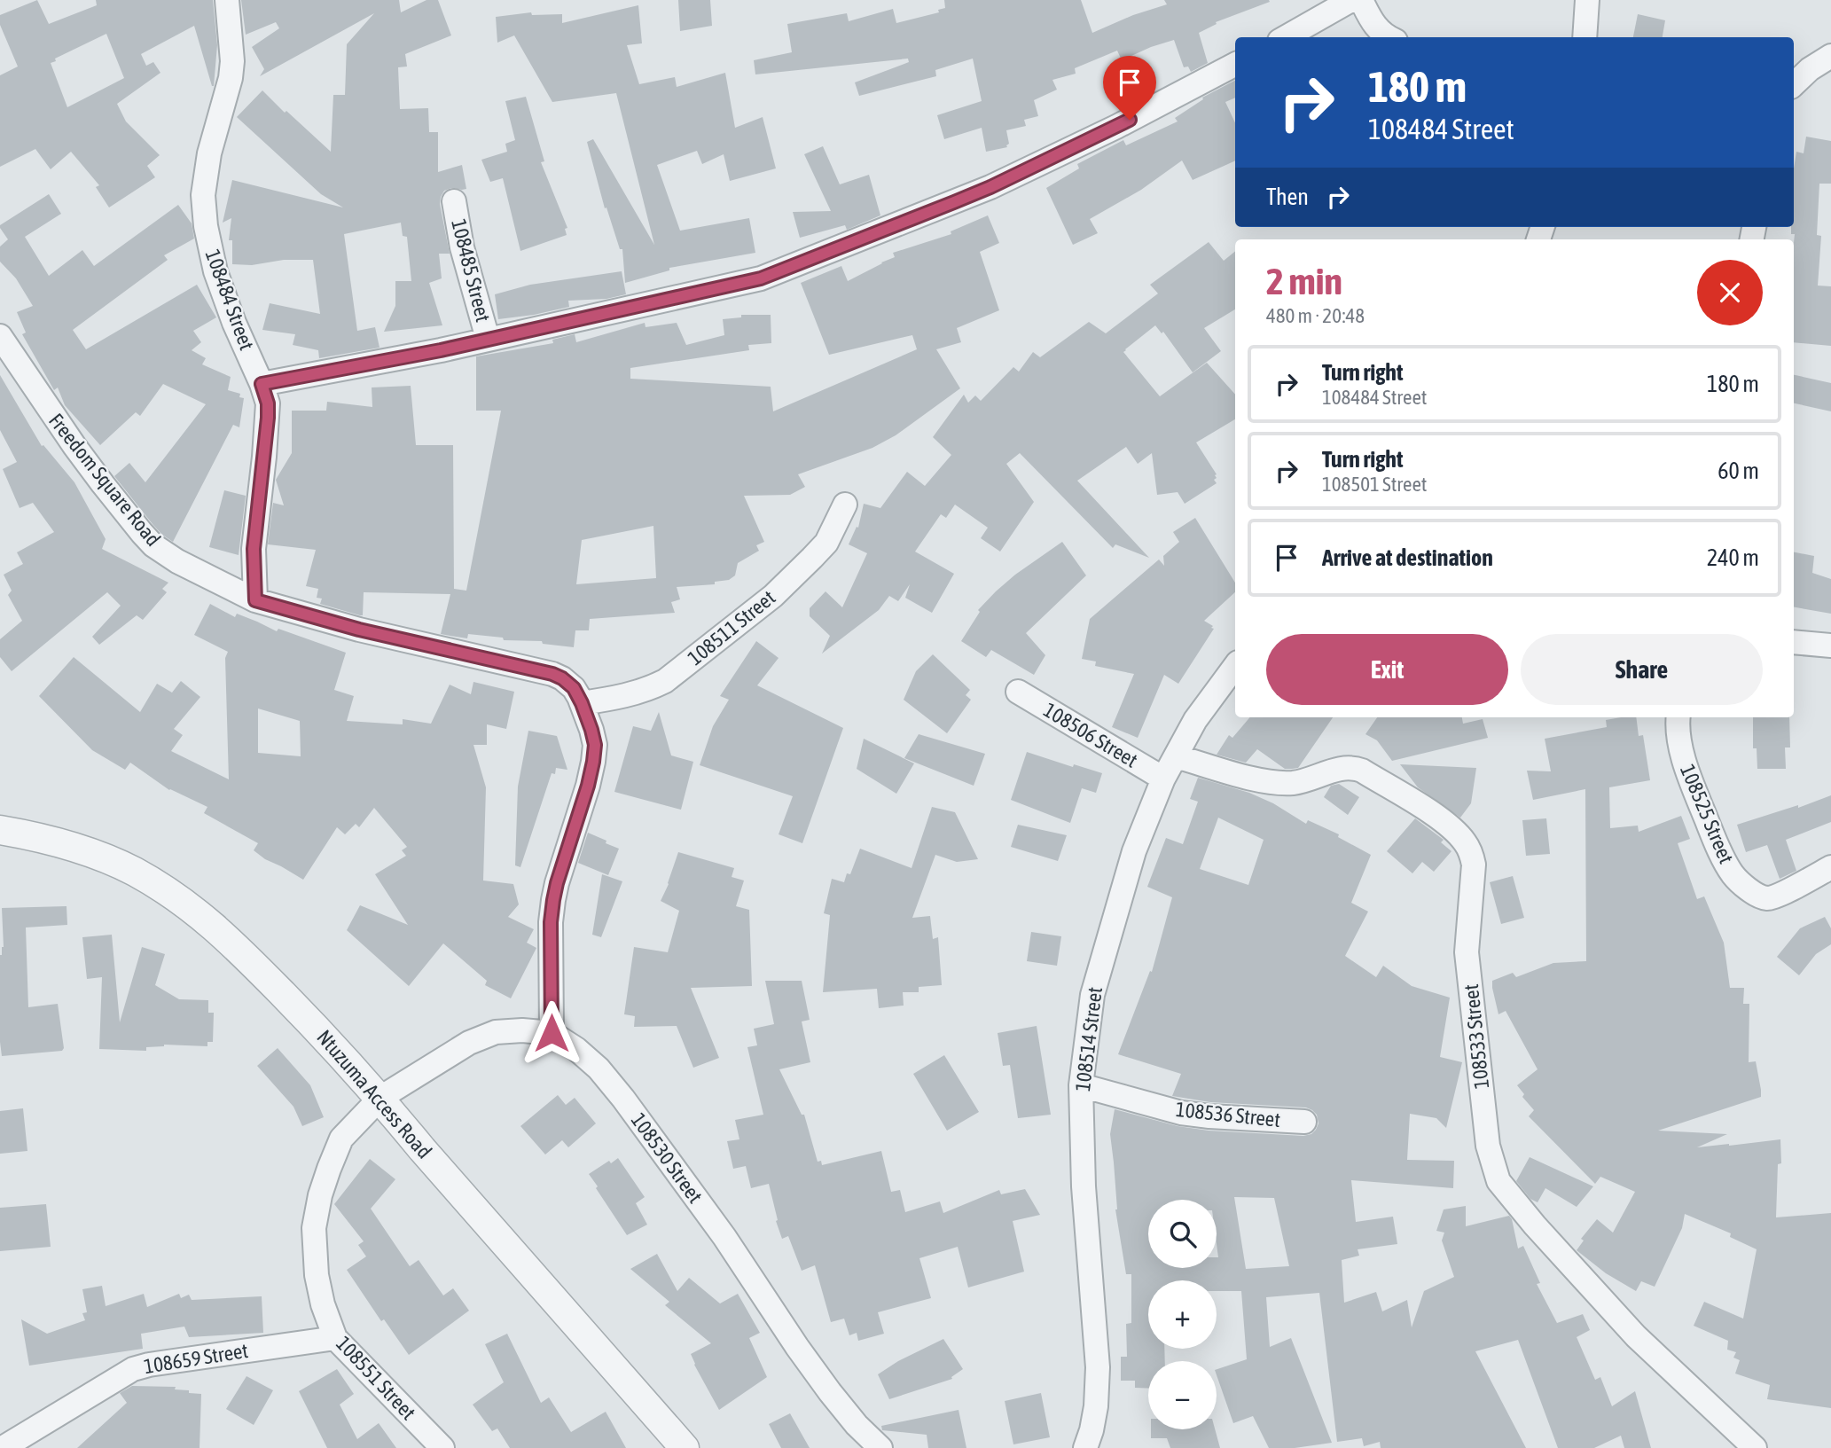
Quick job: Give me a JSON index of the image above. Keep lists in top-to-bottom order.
{
  "streets": {
    "street": [
      "108485 Street",
      "108484 Street",
      "Freedom Square Road",
      "108511 Street",
      "108506 Street",
      "108525 Street",
      "108533 Street",
      "108514 Street",
      "Ntuzuma Access Road",
      "108536 Street",
      "108530 Street",
      "108659 Street",
      "108551 Street"
    ]
  },
  "crossings": [
    ["108484 Street", "Freedom Square Road"],
    ["Freedom Square Road", "108511 Street"],
    ["Freedom Square Road", "108530 Street"],
    ["108506 Street", "108514 Street"],
    ["108533 Street", "108514 Street"],
    ["108514 Street", "108536 Street"],
    ["Ntuzuma Access Road", "108530 Street"],
    ["Ntuzuma Access Road", "108551 Street"],
    ["108530 Street", "108551 Street"],
    ["108659 Street", "108551 Street"]
  ],
  "page": {
    "turn": ["180 m", "108484 Street"],
    "then": "Then",
    "heading": ["2 min", "480 m · 20:48"],
    "list": [
      {
        "name": "Turn right",
        "note": "108484 Street",
        "value": "180 m"
      },
      {
        "name": "Turn right",
        "note": "108501 Street",
        "value": "60 m"
      },
      {
        "name": "Arrive at destination",
        "value": "240 m"
      }
    ],
    "buttons": ["Exit", "Share"],
    "map_buttons": ["+", "−"]
  }
}
